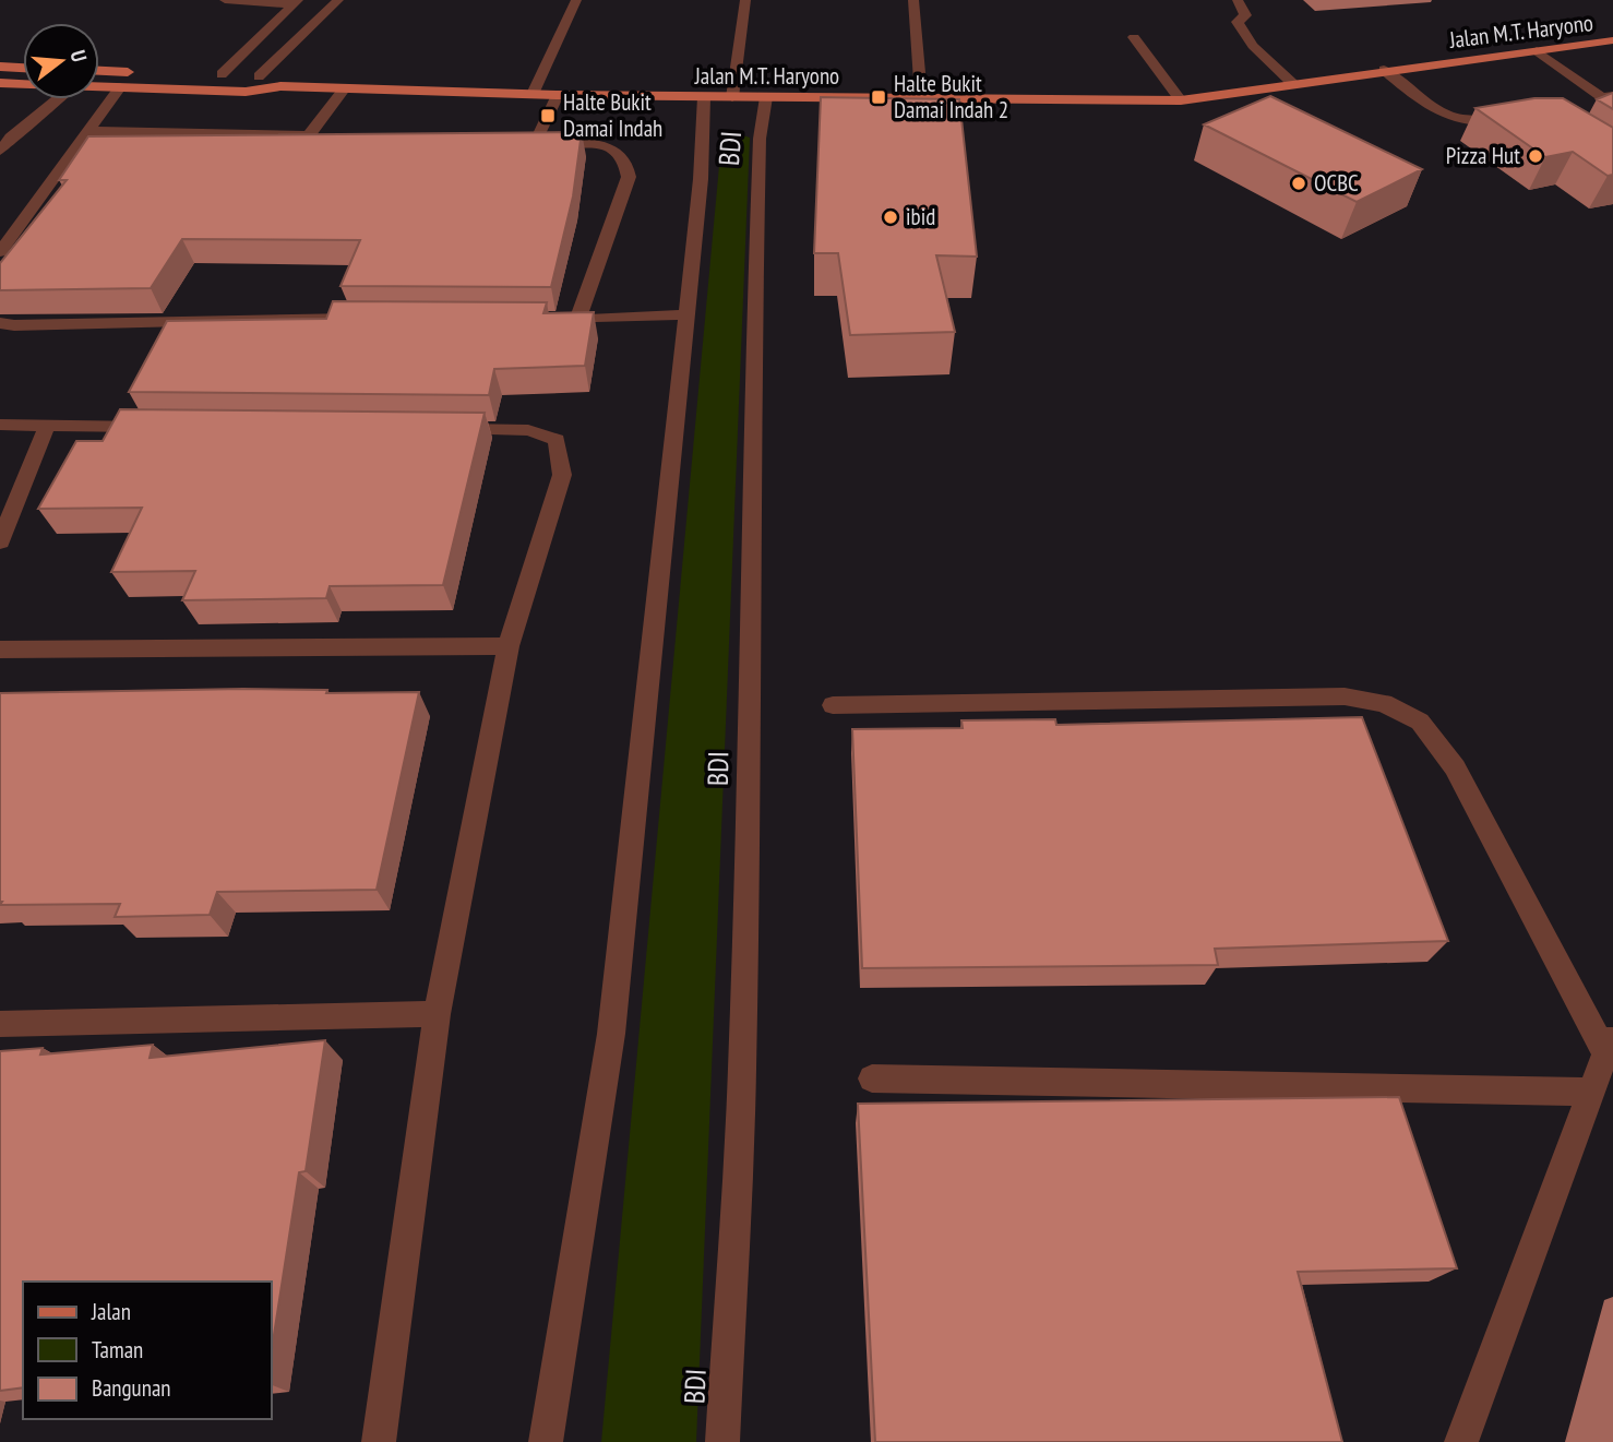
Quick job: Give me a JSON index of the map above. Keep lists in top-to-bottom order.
{
  "streets": {
    "main road": ["Jalan M.T. Haryono"],
    "street": ["BDI"]
  },
  "crossings": [
    ["Jalan M.T. Haryono", "BDI"]
  ],
  "places": {
    "transit": ["Halte Bukit Damai Indah 2", "Halte Bukit Damai Indah"],
    "other": ["Pizza Hut", "OCBC", "ibid"]
  },
  "legend": ["Jalan", "Taman", "Bangunan"],
  "north": "right"
}
